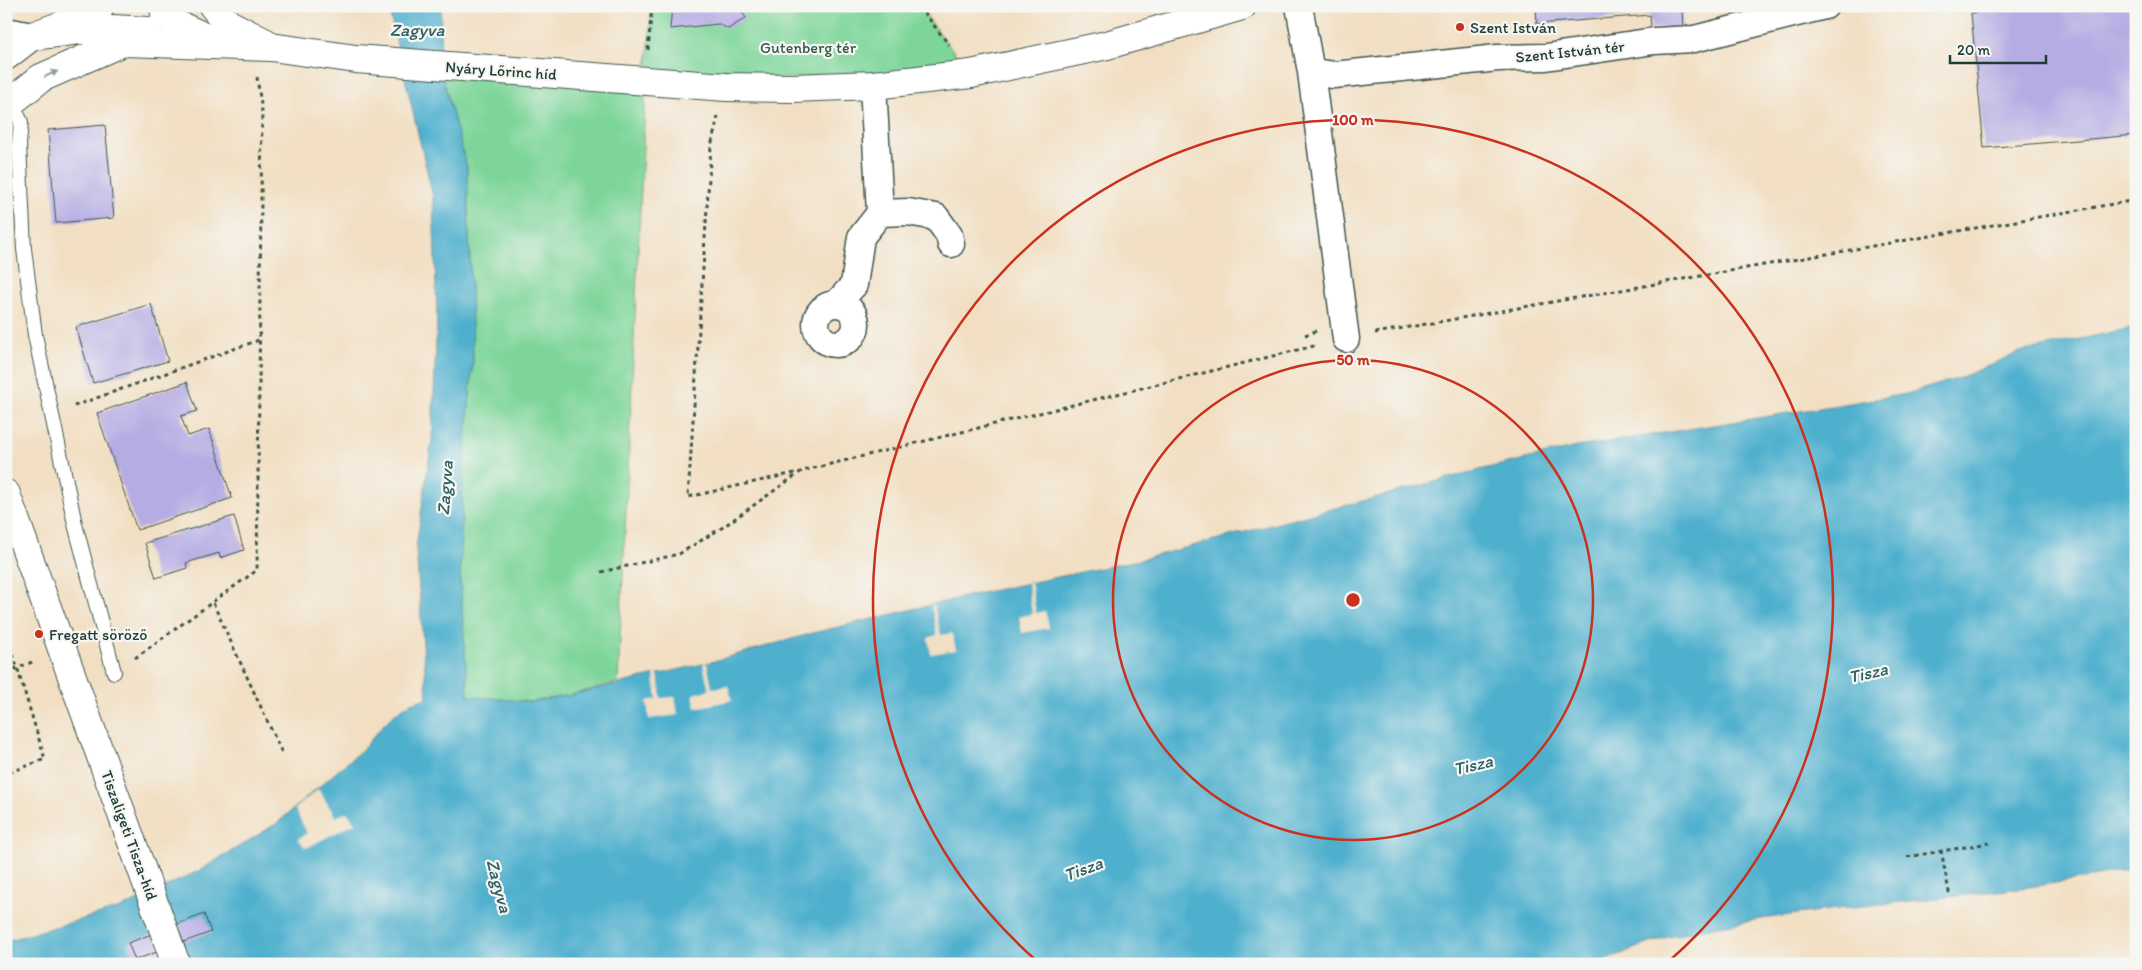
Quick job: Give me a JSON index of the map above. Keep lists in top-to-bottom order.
{
  "streets": {
    "main road": ["Nyáry Lőrinc híd", "Tiszaligeti Tisza-híd"],
    "street": ["Szent István tér"]
  },
  "water": ["Zagyva", "Tisza"],
  "parks": ["Gutenberg tér"],
  "places": ["Szent István", "Fregatt söröző"],
  "scale_bar": "20 m",
  "rings": ["100 m", "50 m"]
}
